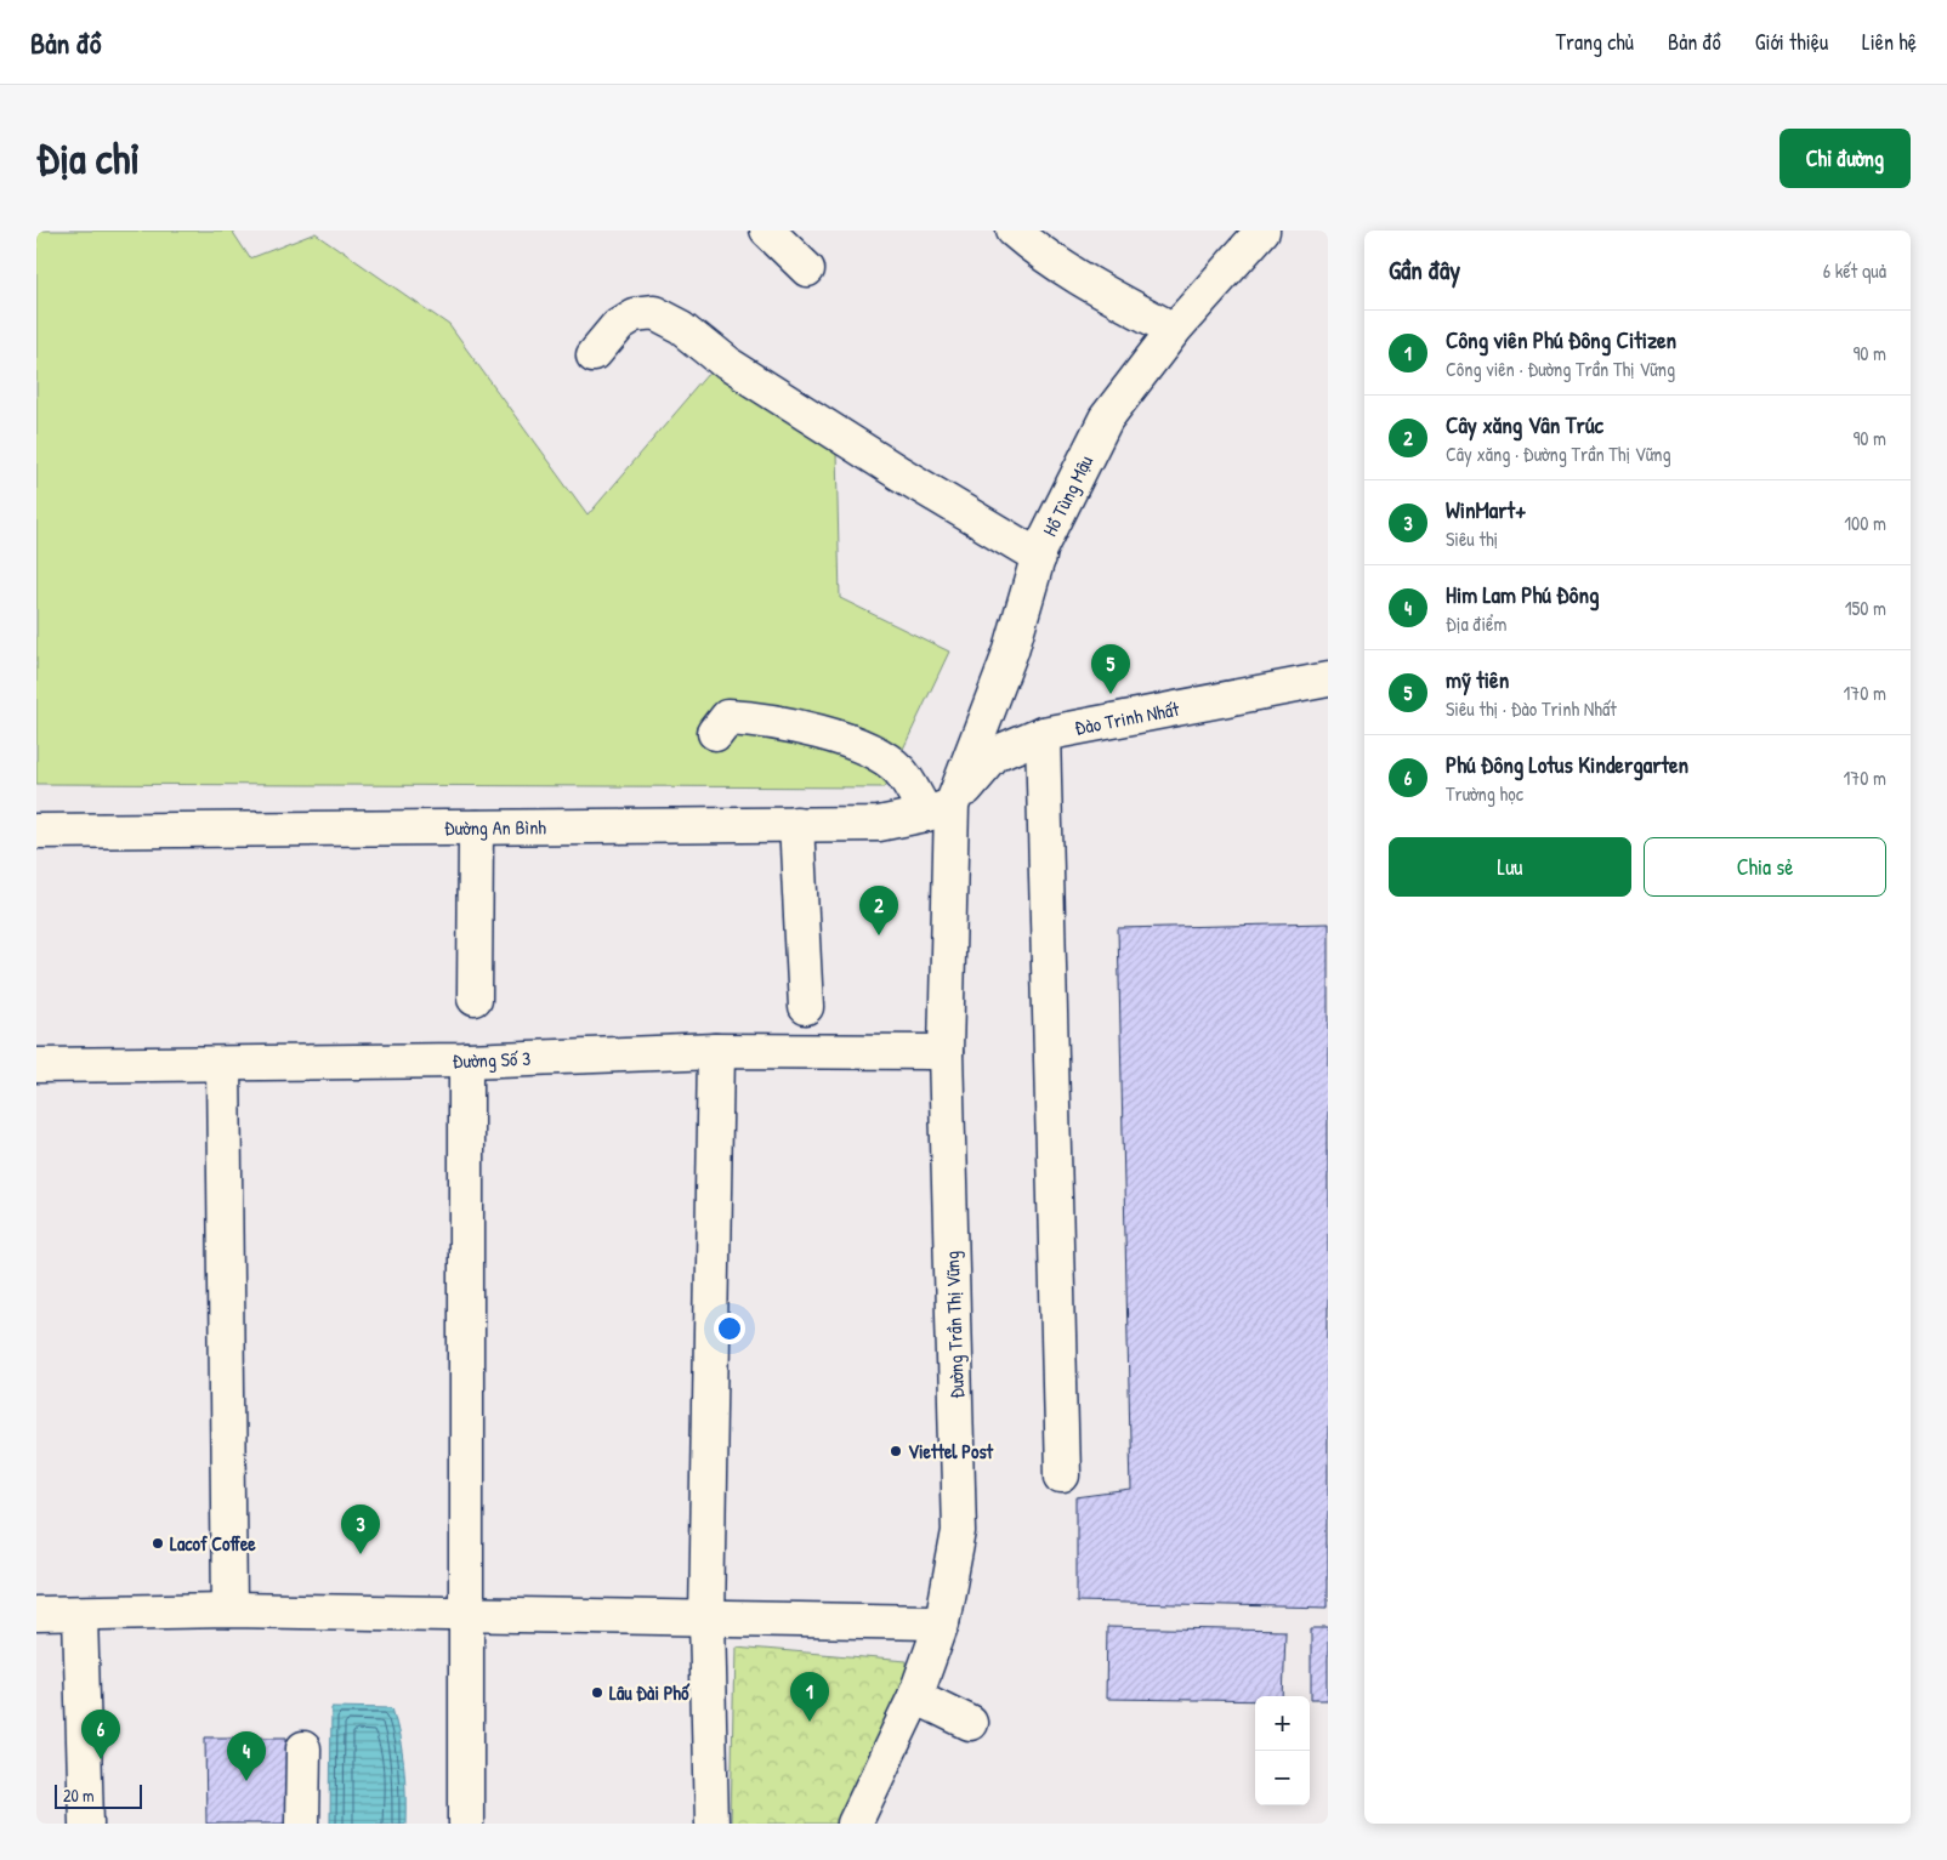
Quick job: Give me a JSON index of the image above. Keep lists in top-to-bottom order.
{
  "streets": {
    "street": [
      "Hồ Tùng Mậu",
      "Đào Trinh Nhất",
      "Đường An Bình",
      "Đường Số 3",
      "Đường Trần Thị Vững"
    ]
  },
  "crossings": [
    ["Hồ Tùng Mậu", "Đào Trinh Nhất"],
    ["Hồ Tùng Mậu", "Đường An Bình"],
    ["Hồ Tùng Mậu", "Đường Trần Thị Vững"],
    ["Đào Trinh Nhất", "Đường An Bình"],
    ["Đào Trinh Nhất", "Đường Trần Thị Vững"],
    ["Đường An Bình", "Đường Trần Thị Vững"],
    ["Đường Số 3", "Đường Trần Thị Vững"]
  ],
  "places": ["Viettel Post", "Lacof Coffee", "Lâu Đài Phố"],
  "scale_bar": "20 m",
  "page": {
    "header": "Bản đồ",
    "nav": [
      "Trang chủ",
      "Bản đồ",
      "Giới thiệu",
      "Liên hệ"
    ],
    "buttons": [
      "Chỉ đường",
      ["Lưu", "Chia sẻ"]
    ],
    "title": "Địa chỉ",
    "heading": ["Gần đây", "6 kết quả"],
    "list": [
      {
        "mark": "1",
        "name": "Công viên Phú Đông Citizen",
        "note": "Công viên · Đường Trần Thị Vững",
        "value": "90 m"
      },
      {
        "mark": "2",
        "name": "Cây xăng Vân Trúc",
        "note": "Cây xăng · Đường Trần Thị Vững",
        "value": "90 m"
      },
      {
        "mark": "3",
        "name": "WinMart+",
        "note": "Siêu thị",
        "value": "100 m"
      },
      {
        "mark": "4",
        "name": "Him Lam Phú Đông",
        "note": "Địa điểm",
        "value": "150 m"
      },
      {
        "mark": "5",
        "name": "mỹ tiên",
        "note": "Siêu thị · Đào Trinh Nhất",
        "value": "170 m"
      },
      {
        "mark": "6",
        "name": "Phú Đông Lotus Kindergarten",
        "note": "Trường học",
        "value": "170 m"
      }
    ],
    "pins": [
      "5",
      "2",
      "3",
      "1",
      "6",
      "4"
    ],
    "map_buttons": ["+", "−"],
    "scale": "20 m"
  }
}
